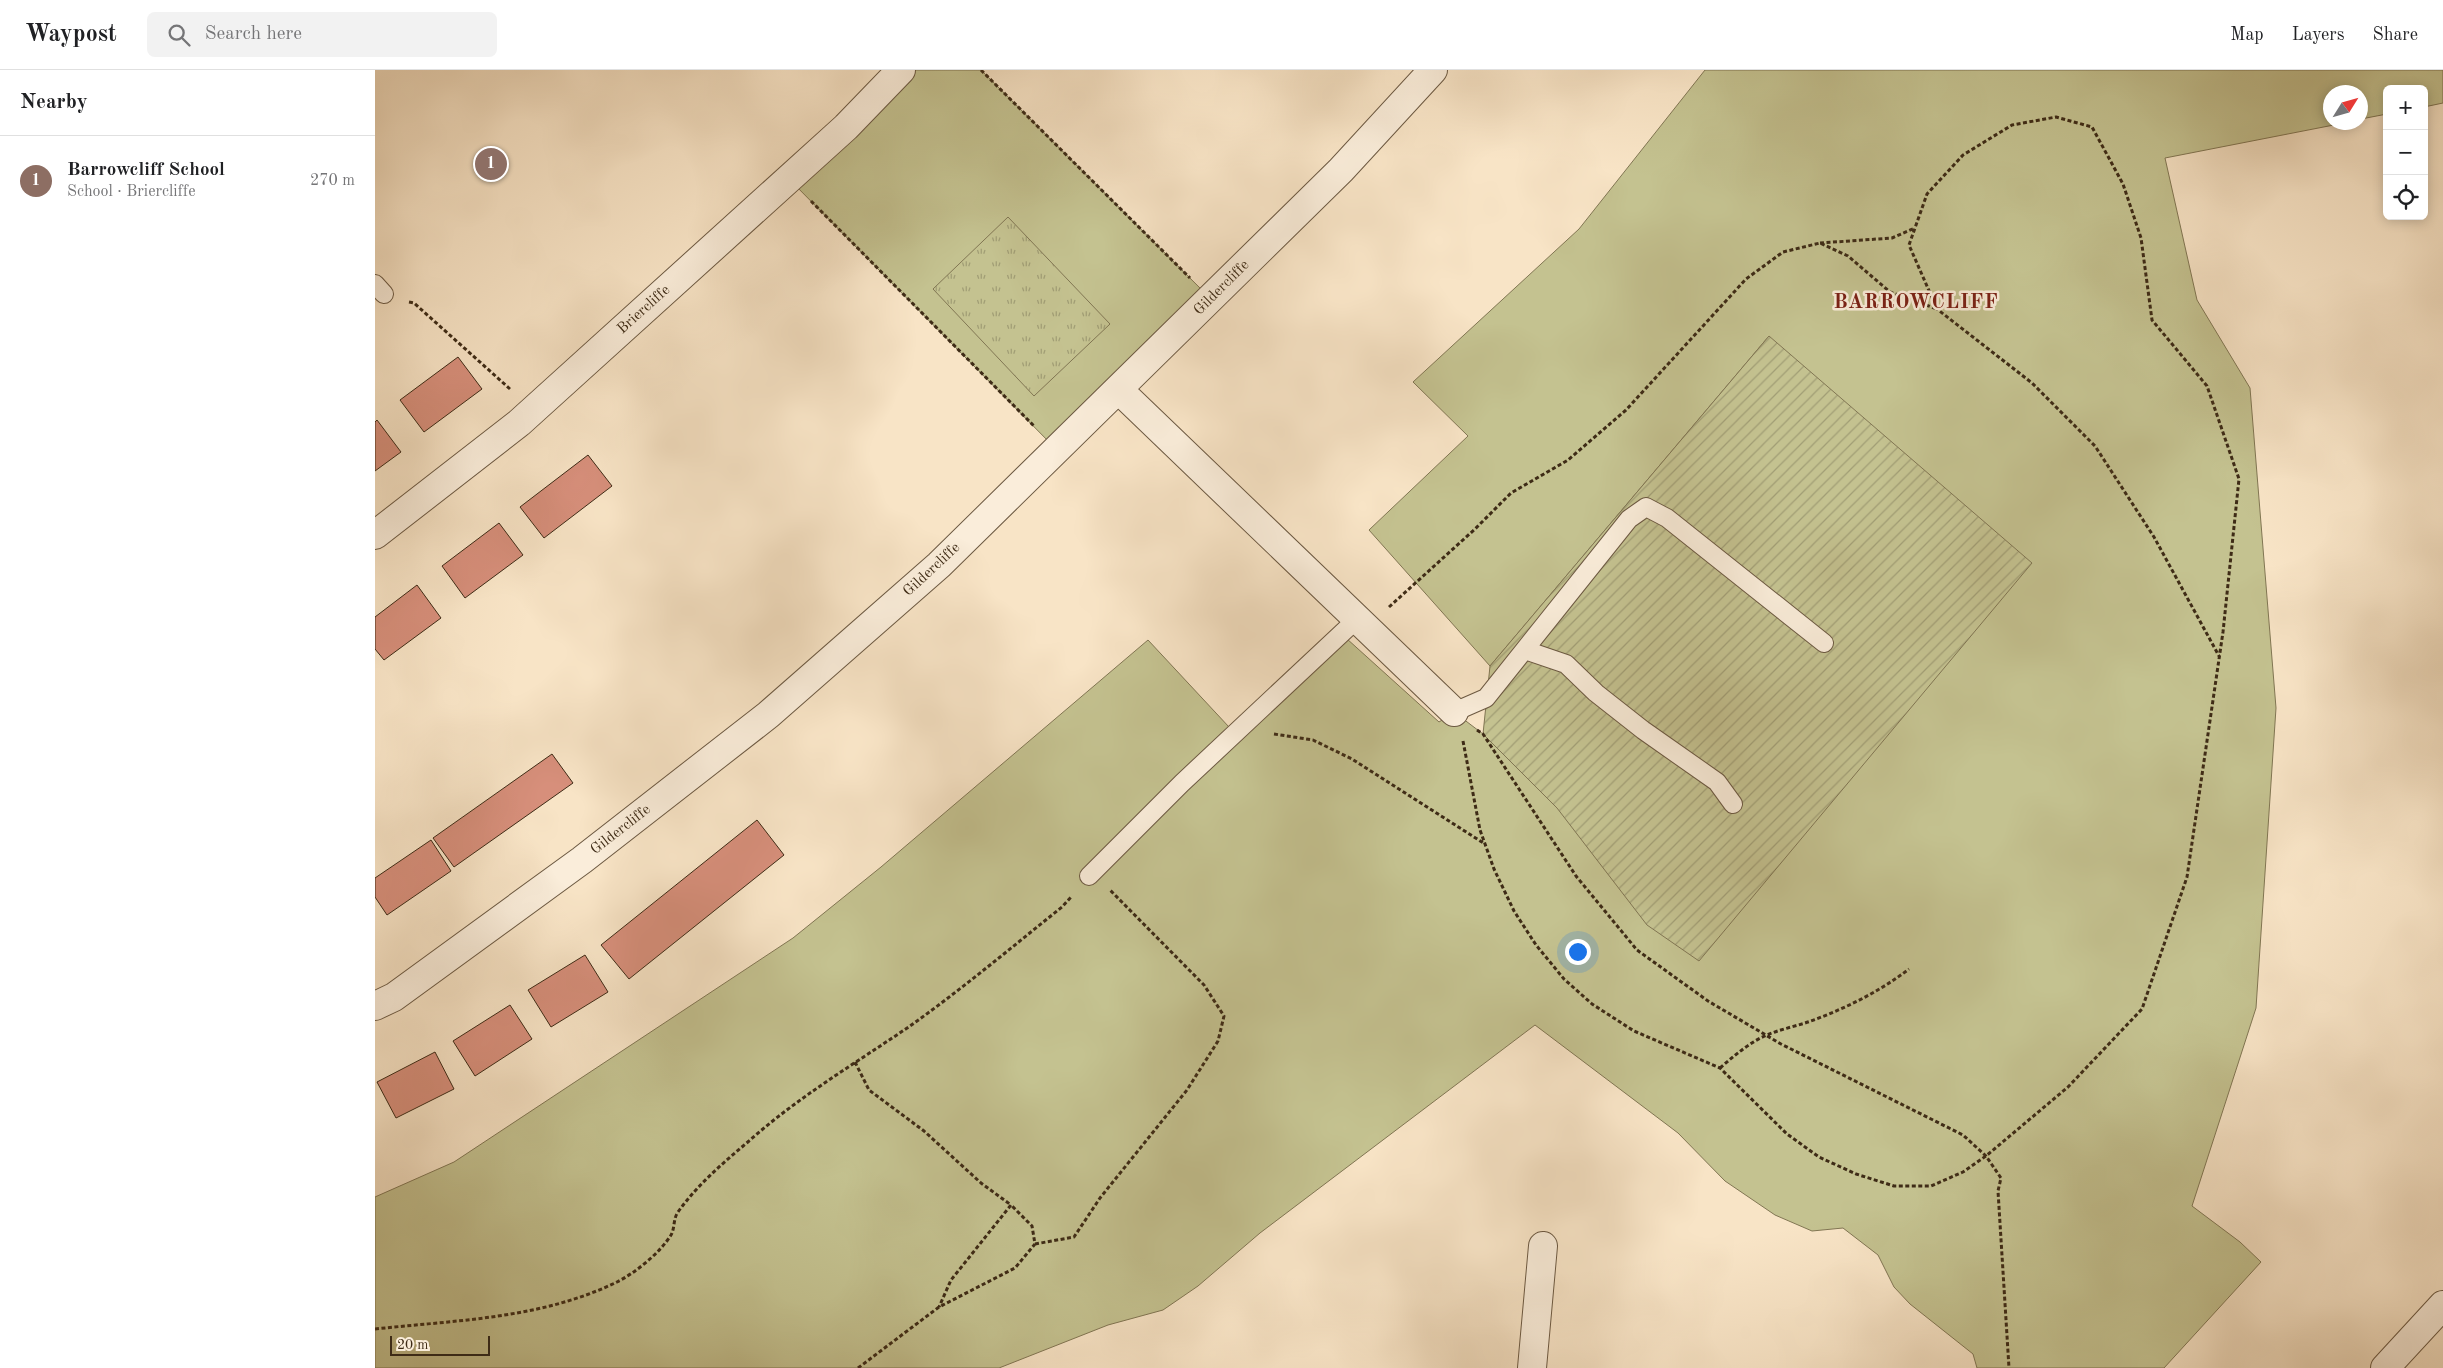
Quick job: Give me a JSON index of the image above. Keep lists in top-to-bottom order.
{
  "streets": {
    "street": ["Gildercliffe", "Briercliffe"]
  },
  "districts": ["BARROWCLIFF"],
  "scale_bar": "20 m",
  "north": "top right",
  "page": {
    "header": "Waypost",
    "search": "Search here",
    "nav": ["Map", "Layers", "Share"],
    "heading": "Nearby",
    "map_buttons": ["+", "−"],
    "list": [
      {
        "mark": "1",
        "name": "Barrowcliff School",
        "note": "School · Briercliffe",
        "value": "270 m"
      }
    ],
    "pins": "1",
    "scale": "20 m"
  }
}
